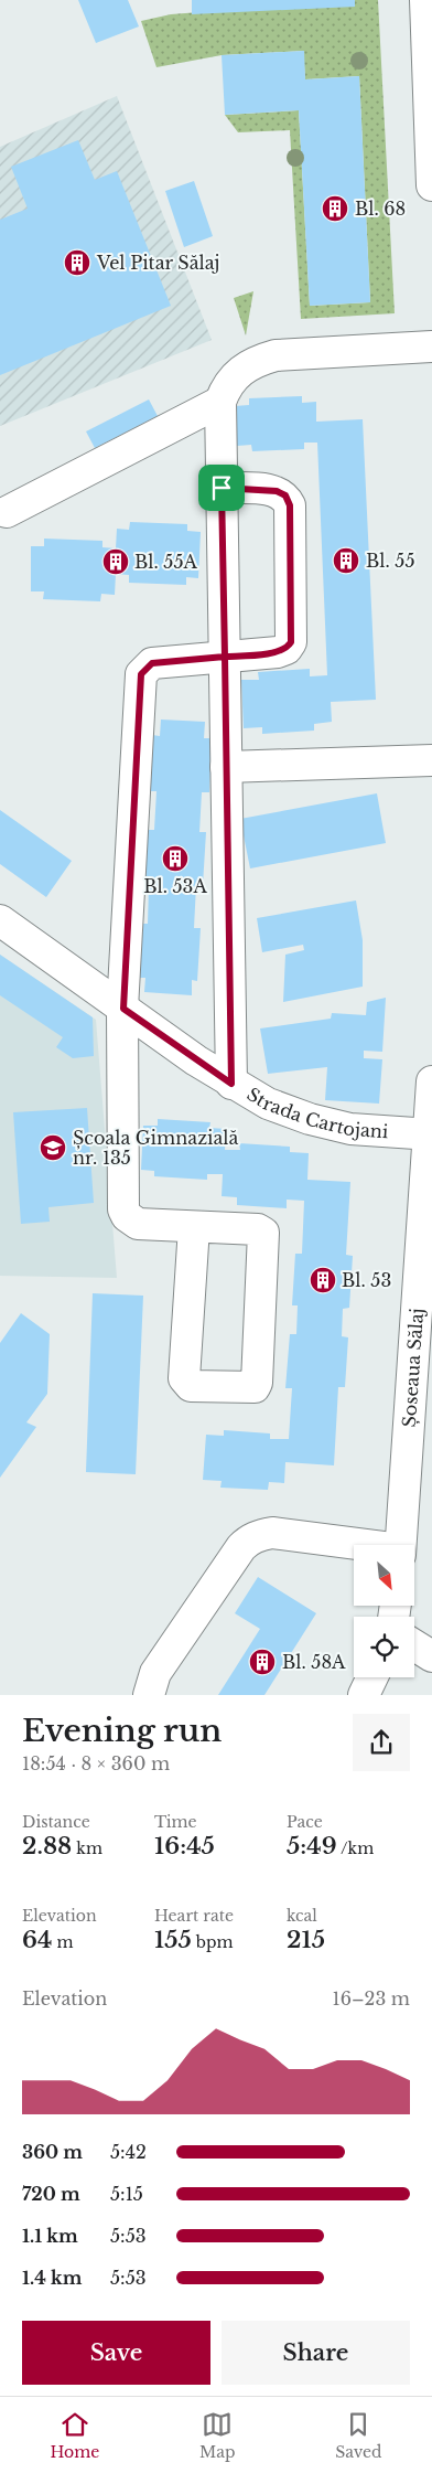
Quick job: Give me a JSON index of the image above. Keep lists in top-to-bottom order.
{
  "streets": {
    "street": ["Strada Cartojani", "Șoseaua Sălaj"]
  },
  "crossings": [
    ["Strada Cartojani", "Șoseaua Sălaj"]
  ],
  "places": {
    "building": [
      "Bl. 68",
      "Vel Pitar Sălaj",
      "Bl. 55",
      "Bl. 55A",
      "Bl. 53A",
      "Bl. 53",
      "Bl. 58A"
    ],
    "school or university": ["Școala Gimnazială nr. 135"]
  },
  "north": "bottom right",
  "page": {
    "heading": ["Evening run", "18:54 · 8 × 360 m"],
    "stats": [
      ["Distance", "2.88 km"],
      ["Time", "16:45"],
      ["Pace", "5:49 /km"],
      ["Elevation", "64 m"],
      ["Heart rate", "155 bpm"],
      ["kcal", "215"]
    ],
    "chart": ["Elevation", "16–23 m"],
    "list": [
      {
        "name": "360 m",
        "note": "5:42"
      },
      {
        "name": "720 m",
        "note": "5:15"
      },
      {
        "name": "1.1 km",
        "note": "5:53"
      },
      {
        "name": "1.4 km",
        "note": "5:53"
      }
    ],
    "buttons": ["Save", "Share"],
    "tabs": ["Home", "Map", "Saved"]
  }
}
